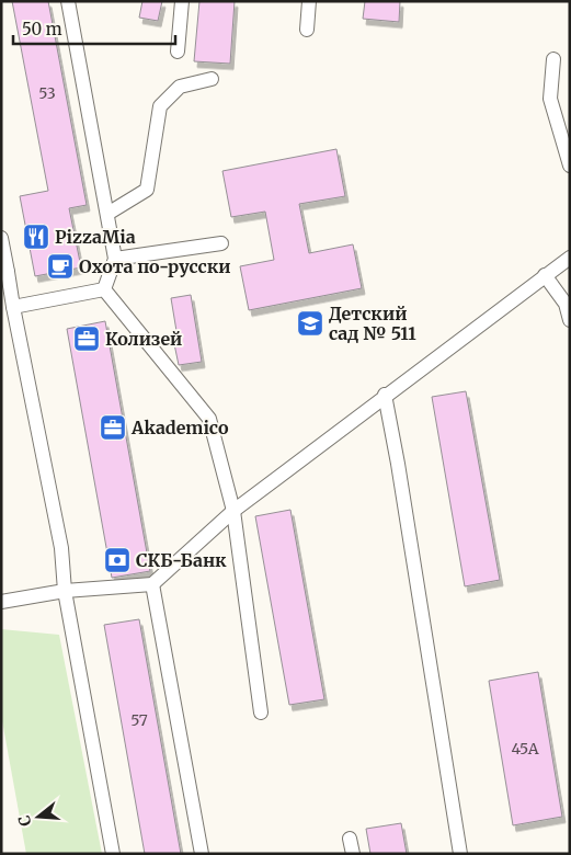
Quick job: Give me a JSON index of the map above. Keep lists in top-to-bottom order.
{
  "places": {
    "restaurant": ["PizzaMia"],
    "cafe": ["Охота по-русски"],
    "school or university": ["Детский сад № 511"],
    "office": ["Колизей", "Akademico"],
    "bank": ["СКБ-Банк"]
  },
  "house_numbers": ["53", "57", "45А"],
  "scale_bar": "50 m",
  "north": "left"
}
